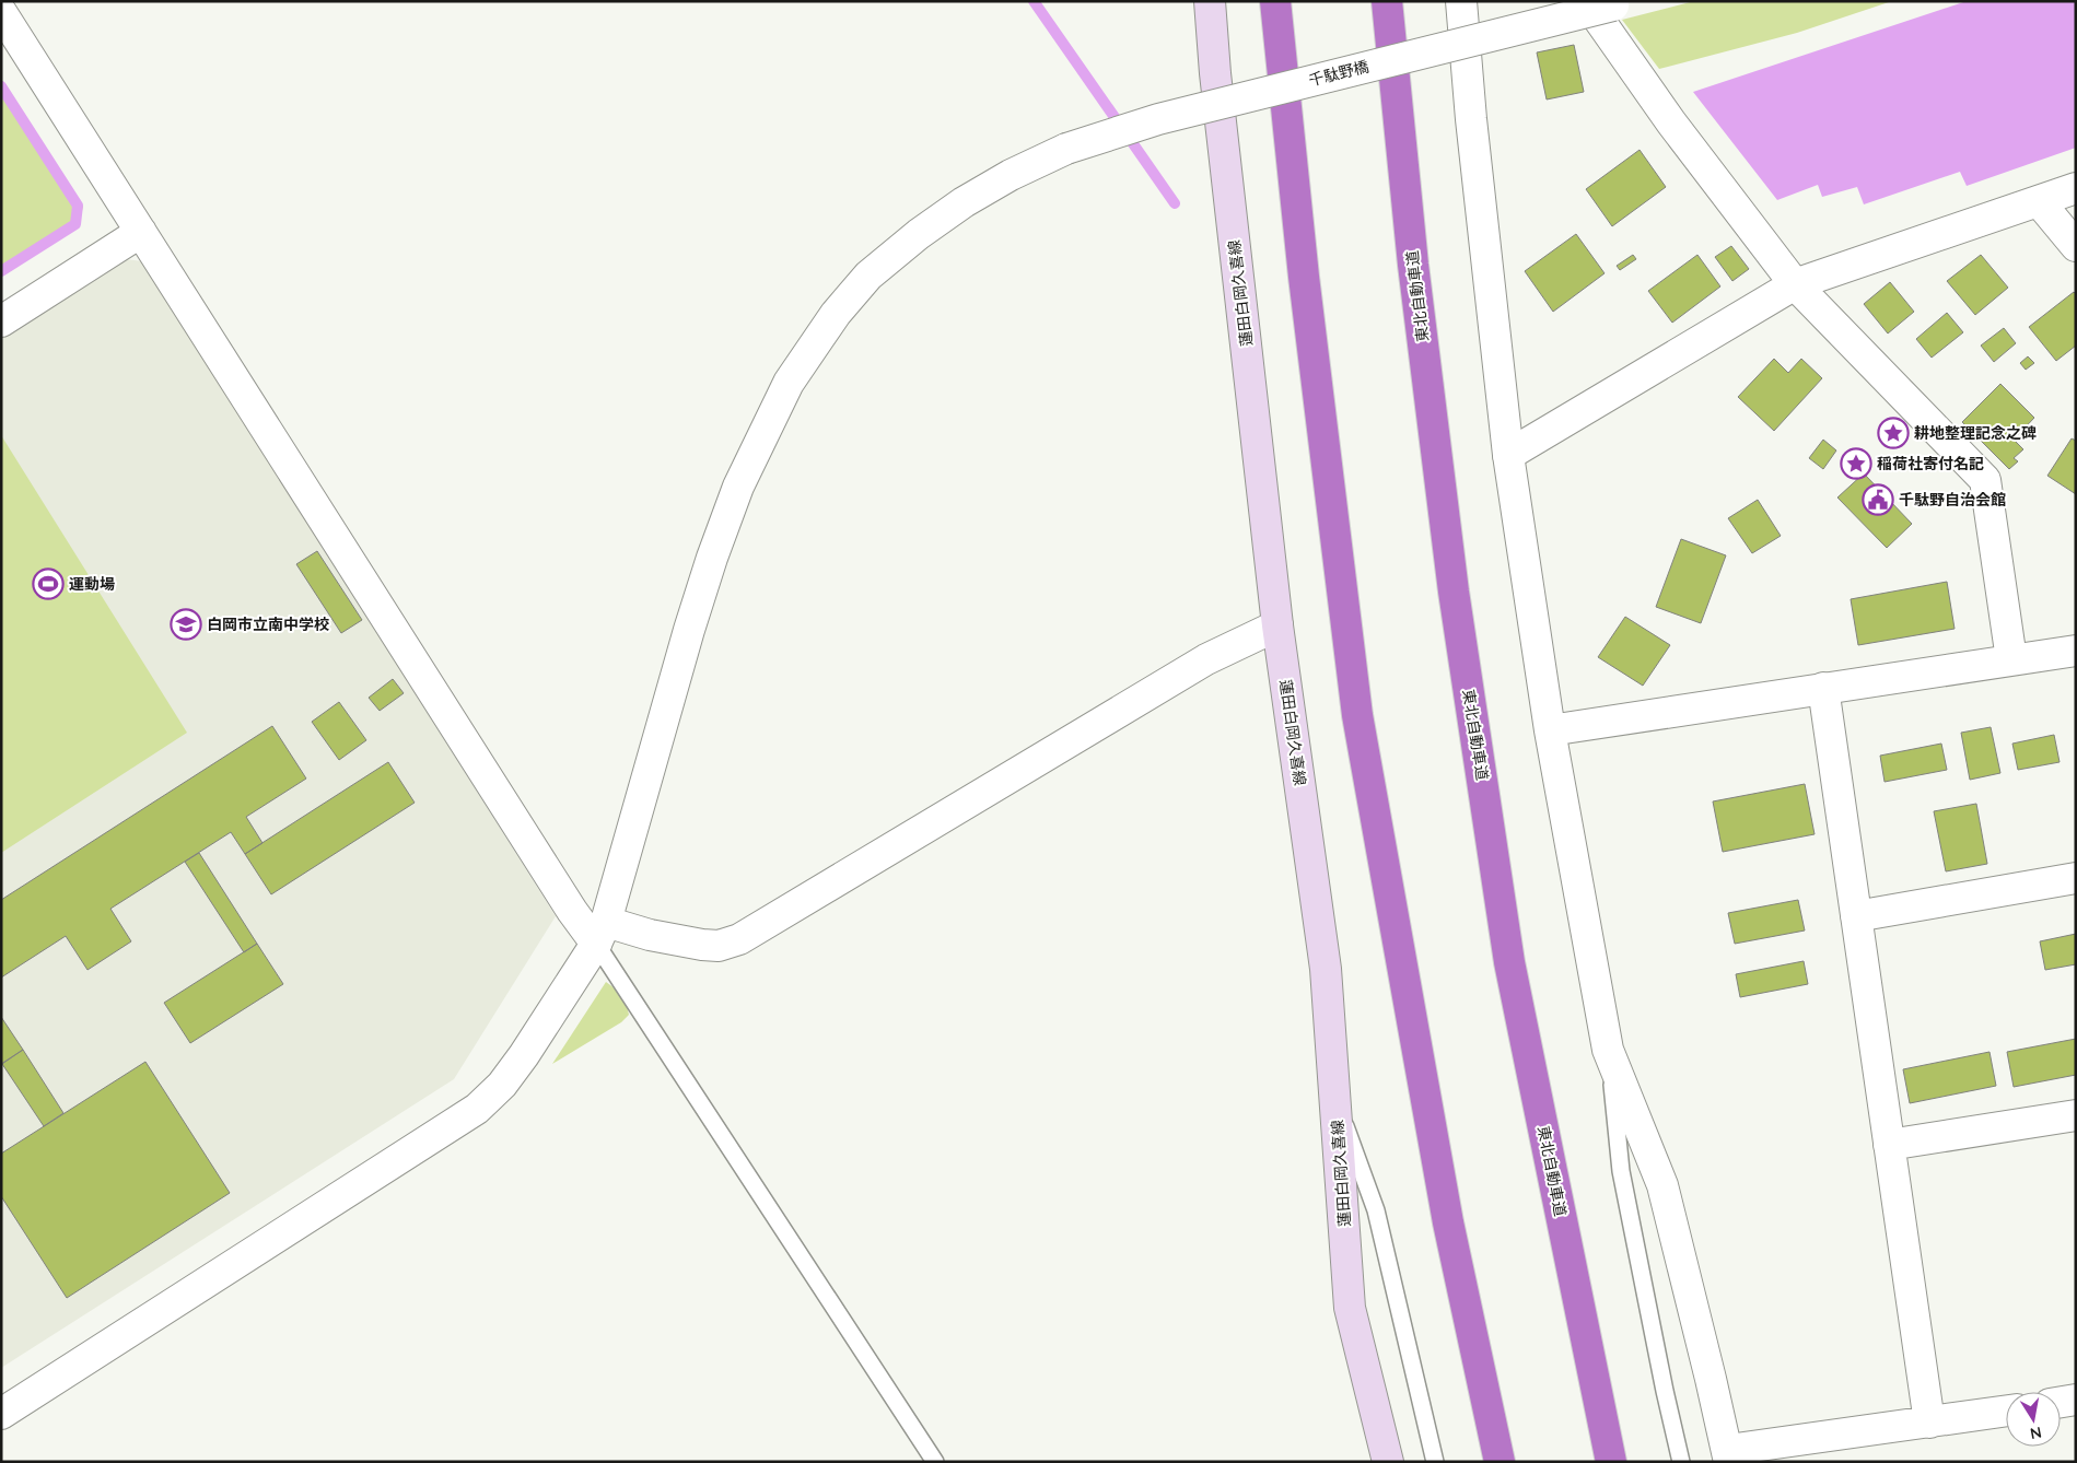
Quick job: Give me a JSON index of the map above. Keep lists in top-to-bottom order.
{
  "streets": {
    "highway": ["東北自動車道"],
    "main road": ["蓮田白岡久喜線"],
    "street": ["千駄野橋"]
  },
  "places": {
    "place": ["耕地整理記念之碑", "稲荷社寄付名記"],
    "public building": ["千駄野自治会館"],
    "sports": ["運動場"],
    "school or university": ["白岡市立南中学校"]
  },
  "north": "bottom"
}
